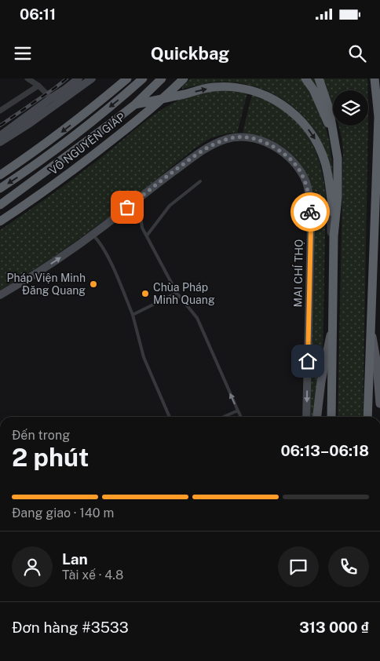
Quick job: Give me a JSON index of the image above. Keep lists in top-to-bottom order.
{
  "streets": {
    "highway": ["VÕ NGUYÊN GIÁP"],
    "main road": ["MAI CHÍ THỌ"]
  },
  "places": ["Pháp Viện Minh Đăng Quang", "Chùa Pháp Minh Quang"],
  "page": {
    "status": "06:11",
    "header": "Quickbag",
    "heading": ["2 phút", "Đến trong", "06:13–06:18"],
    "panel": [
      "Lan",
      "Tài xế · 4.8",
      "Đơn hàng #3533",
      "313 000 ₫"
    ],
    "bar": "Đang giao · 140 m"
  }
}
